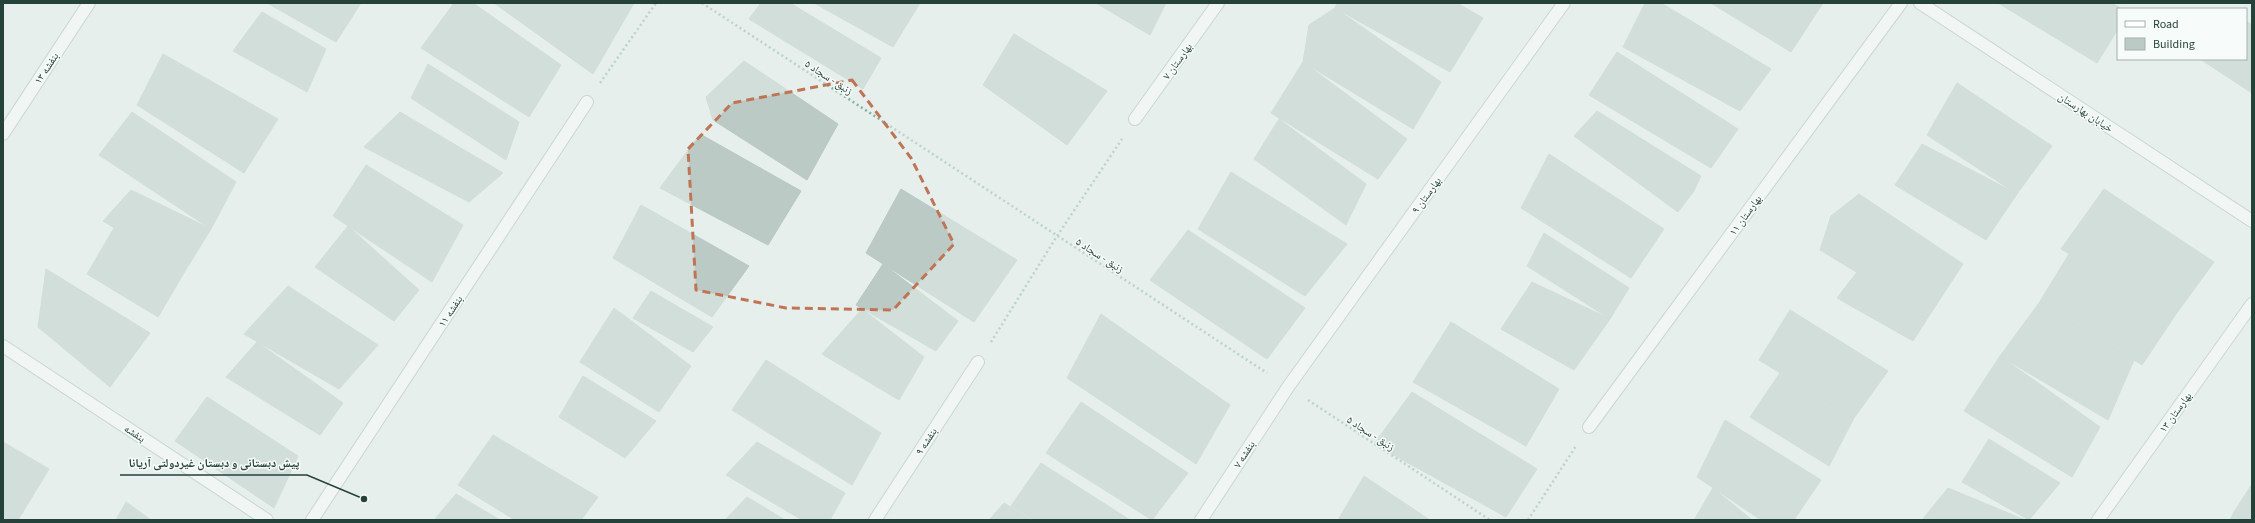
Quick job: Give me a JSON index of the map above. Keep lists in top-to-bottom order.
{
  "streets": {
    "street": [
      "بهارستان ۷",
      "بنفشه ۱۳",
      "خیابان بهارستان",
      "بهارستان ۹",
      "بهارستان ۱۱",
      "بنفشه ۱۱",
      "بهارستان ۱۳",
      "بنفشه",
      "بنفشه ۹",
      "بنفشه ۷"
    ],
    "path": ["زنبق - سجاد ۵"]
  },
  "crossings": [
    ["زنبق - سجاد ۵", "بهارستان ۹"],
    ["زنبق - سجاد ۵", "بنفشه ۷"],
    ["بهارستان ۹", "بنفشه ۷"]
  ],
  "places": ["پیش دبستانی و دبستان غیردولتی آریانا"],
  "legend": ["Road", "Building"]
}
